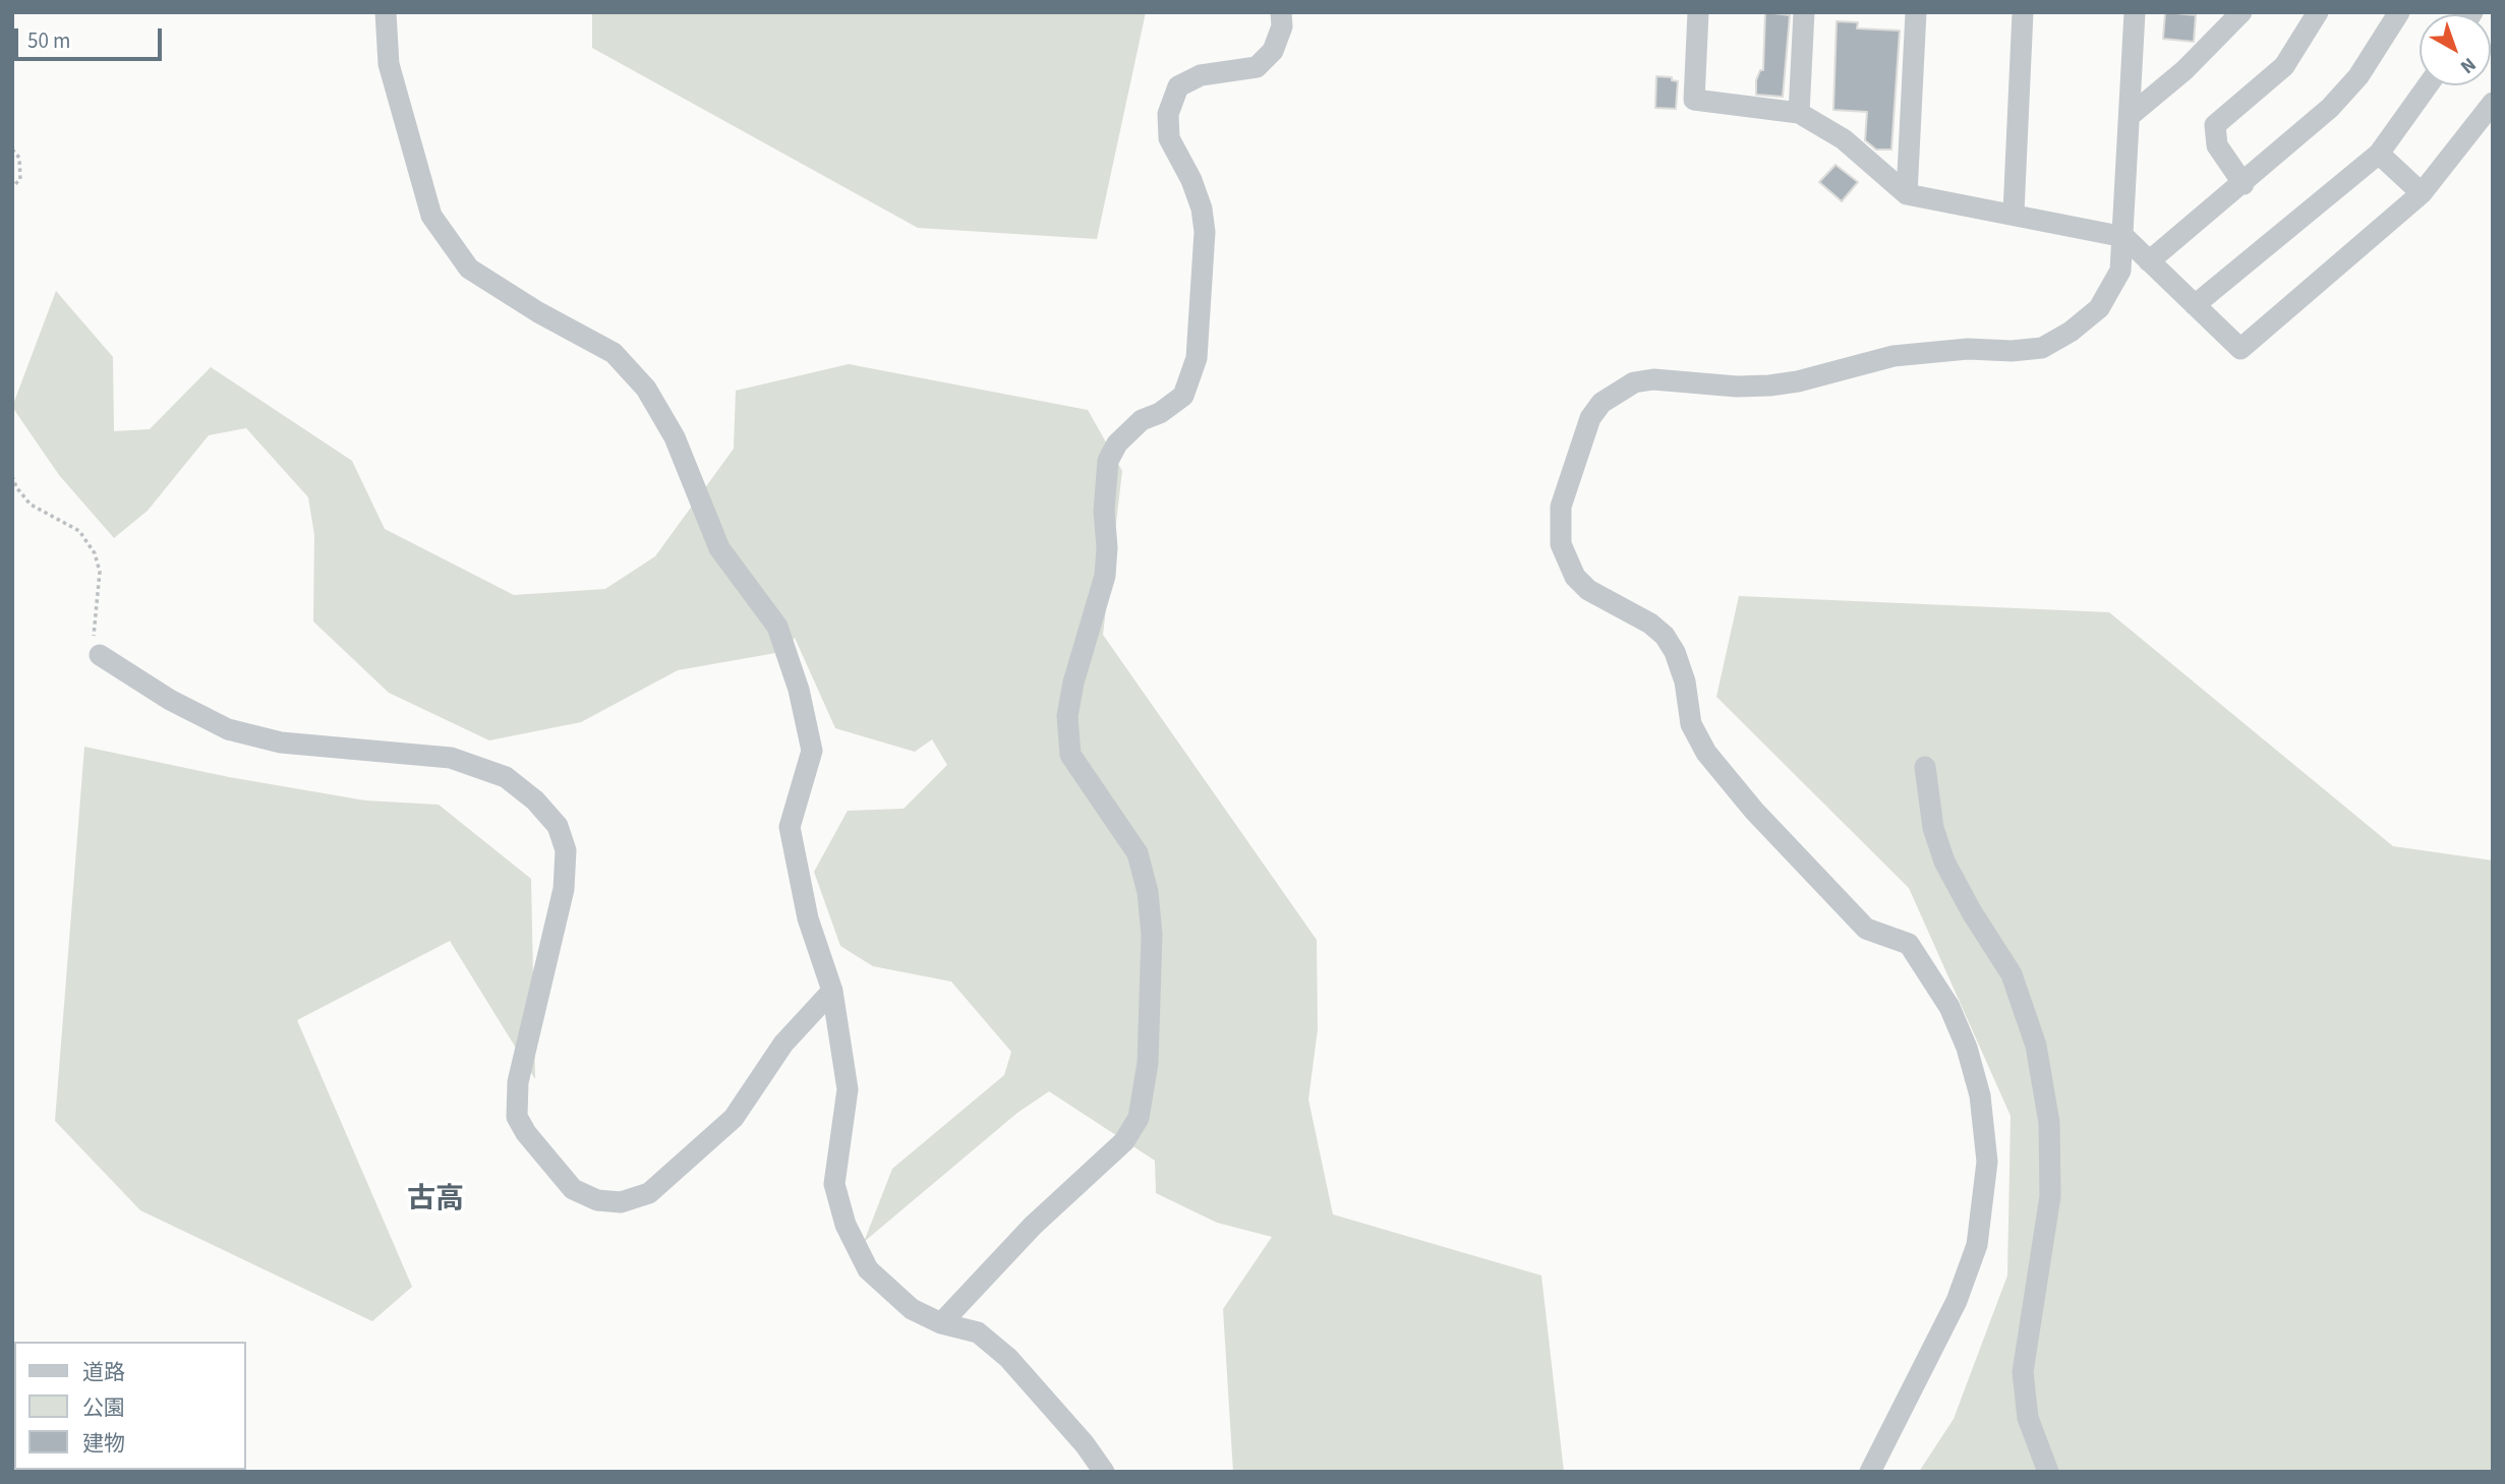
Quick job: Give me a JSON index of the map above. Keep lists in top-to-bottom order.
{
  "districts": ["古高"],
  "legend": ["道路", "公園", "建物"],
  "scale_bar": "50 m",
  "north": "bottom right"
}
